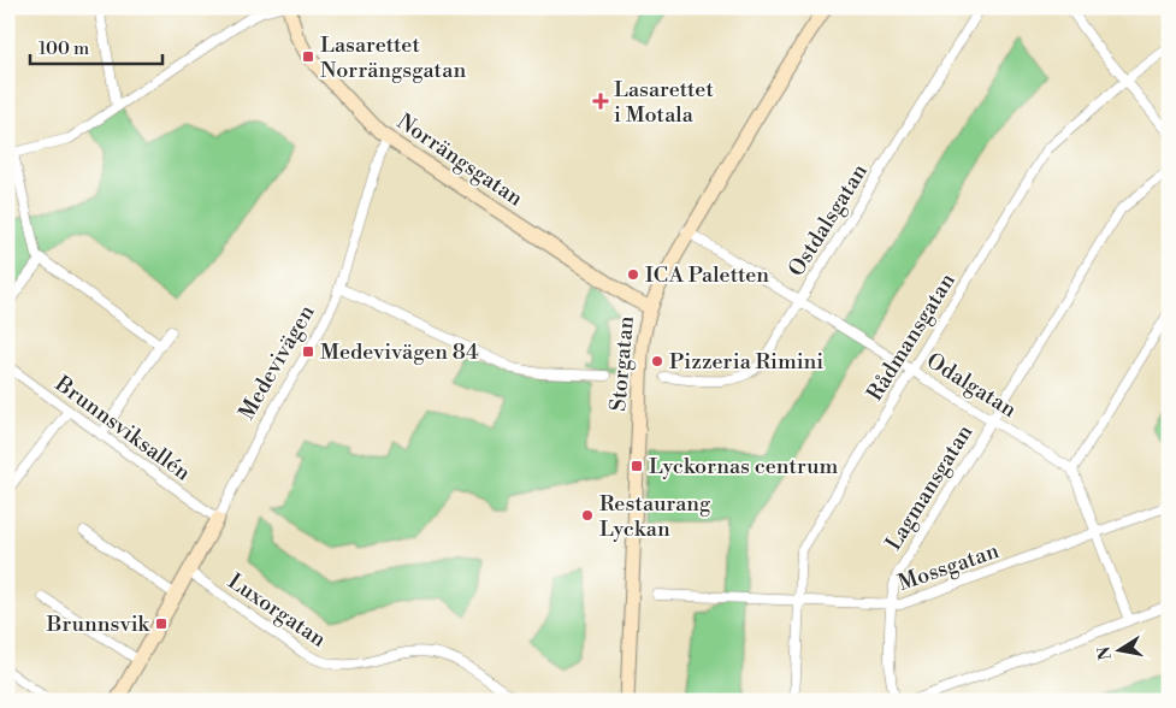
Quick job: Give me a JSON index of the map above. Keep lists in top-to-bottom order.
{
  "streets": {
    "main road": ["Norrängsgatan", "Medevivägen", "Storgatan"],
    "street": [
      "Ostdalsgatan",
      "Rådmansgatan",
      "Odalgatan",
      "Brunnsviksallén",
      "Lagmansgatan",
      "Mossgatan",
      "Luxorgatan"
    ]
  },
  "crossings": [
    ["Norrängsgatan", "Medevivägen"],
    ["Norrängsgatan", "Storgatan"],
    ["Ostdalsgatan", "Odalgatan"],
    ["Rådmansgatan", "Odalgatan"],
    ["Rådmansgatan", "Mossgatan"],
    ["Medevivägen", "Brunnsviksallén"],
    ["Medevivägen", "Luxorgatan"],
    ["Storgatan", "Odalgatan"],
    ["Odalgatan", "Lagmansgatan"],
    ["Lagmansgatan", "Mossgatan"]
  ],
  "places": {
    "transit": [
      "Lasarettet Norrängsgatan",
      "Medevivägen 84",
      "Lyckornas centrum",
      "Brunnsvik"
    ],
    "health": ["Lasarettet i Motala"],
    "other": ["ICA Paletten", "Pizzeria Rimini", "Restaurang Lyckan"]
  },
  "scale_bar": "100 m",
  "north": "left"
}
